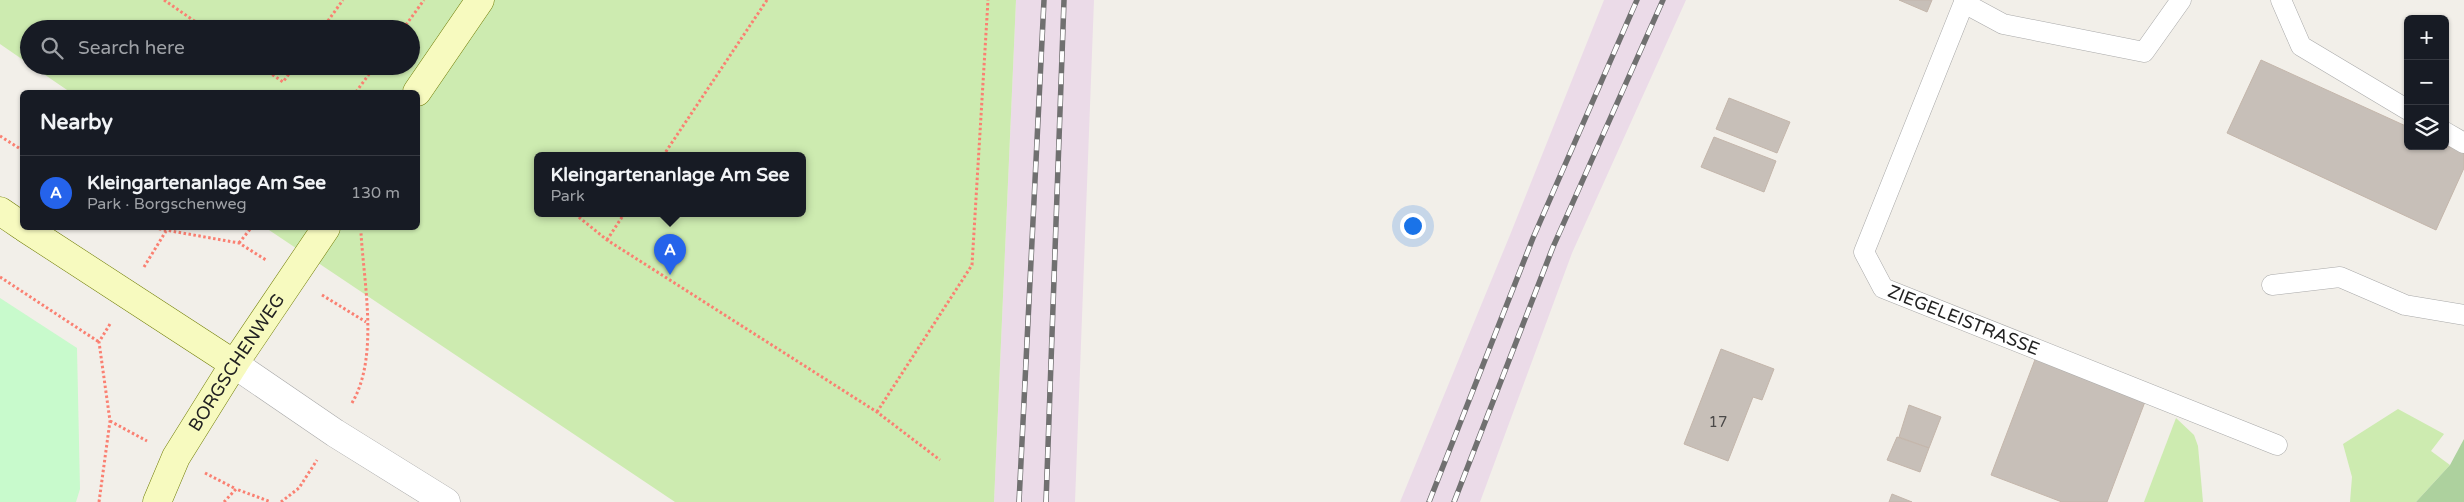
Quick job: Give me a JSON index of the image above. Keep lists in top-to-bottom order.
{
  "streets": {
    "main road": ["BORGSCHENWEG"],
    "lane": ["ZIEGELEISTRASSE"]
  },
  "house_numbers": ["17"],
  "page": {
    "map_buttons": ["+", "−"],
    "search": "Search here",
    "heading": "Nearby",
    "popup": ["Kleingartenanlage Am See", "Park"],
    "list": [
      {
        "mark": "A",
        "name": "Kleingartenanlage Am See",
        "note": "Park · Borgschenweg",
        "value": "130 m"
      }
    ],
    "pins": "A"
  }
}
